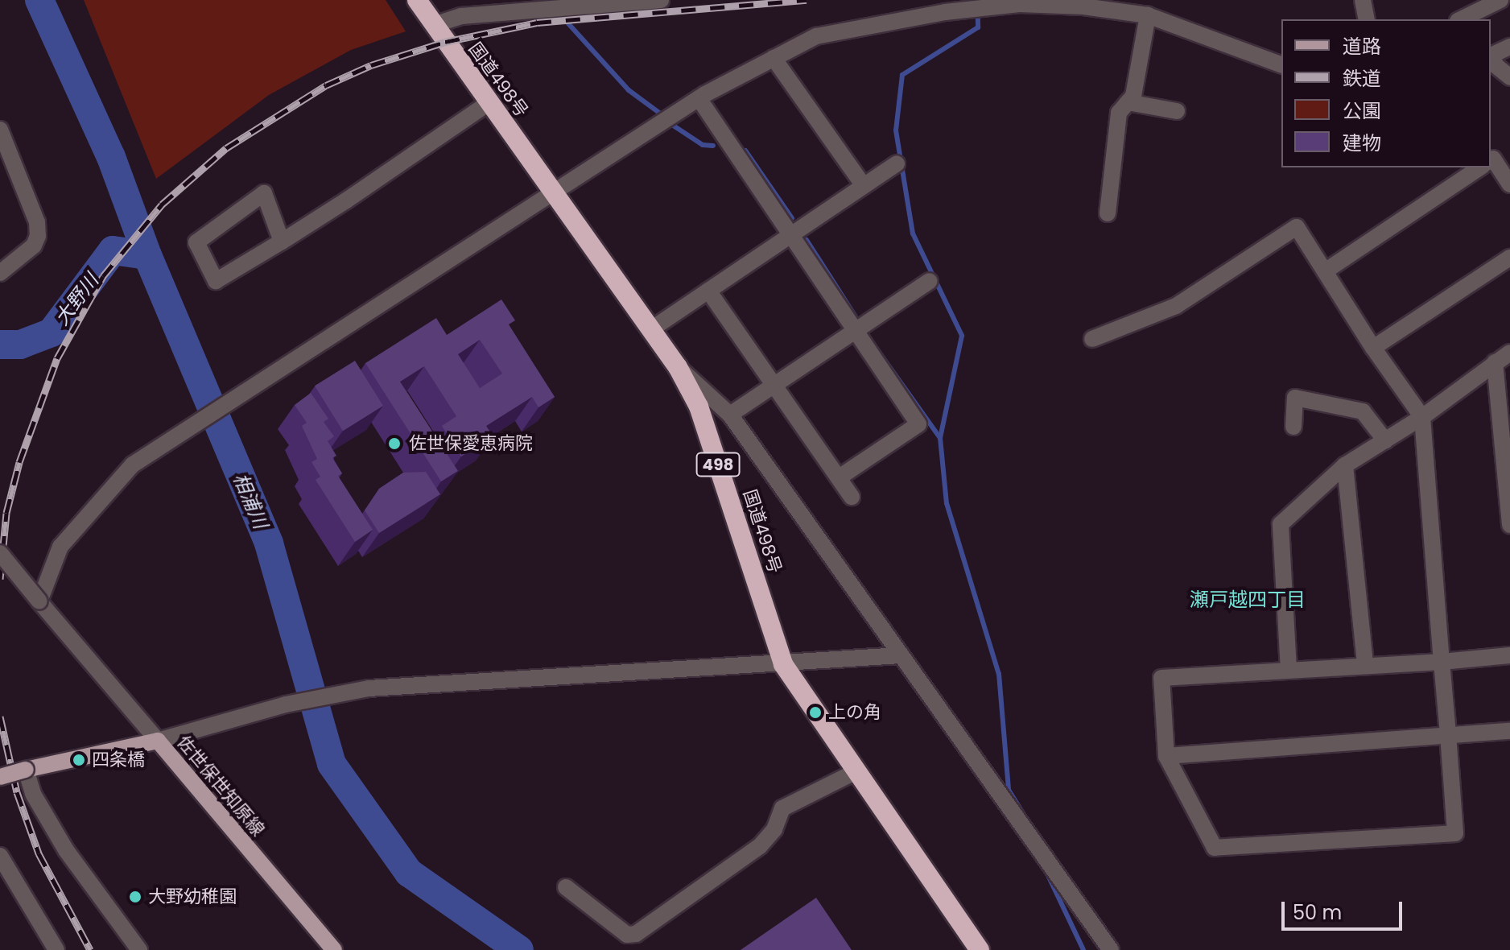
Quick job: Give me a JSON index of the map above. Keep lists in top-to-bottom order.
{
  "streets": {
    "highway": ["国道498号", "498"],
    "main road": ["佐世保世知原線"]
  },
  "districts": ["瀬戸越四丁目"],
  "water": ["大野川", "相浦川"],
  "places": [
    "佐世保愛恵病院",
    "上の角",
    "四条橋",
    "大野幼稚園"
  ],
  "legend": [
    "道路",
    "鉄道",
    "公園",
    "建物"
  ],
  "scale_bar": "50 m"
}
